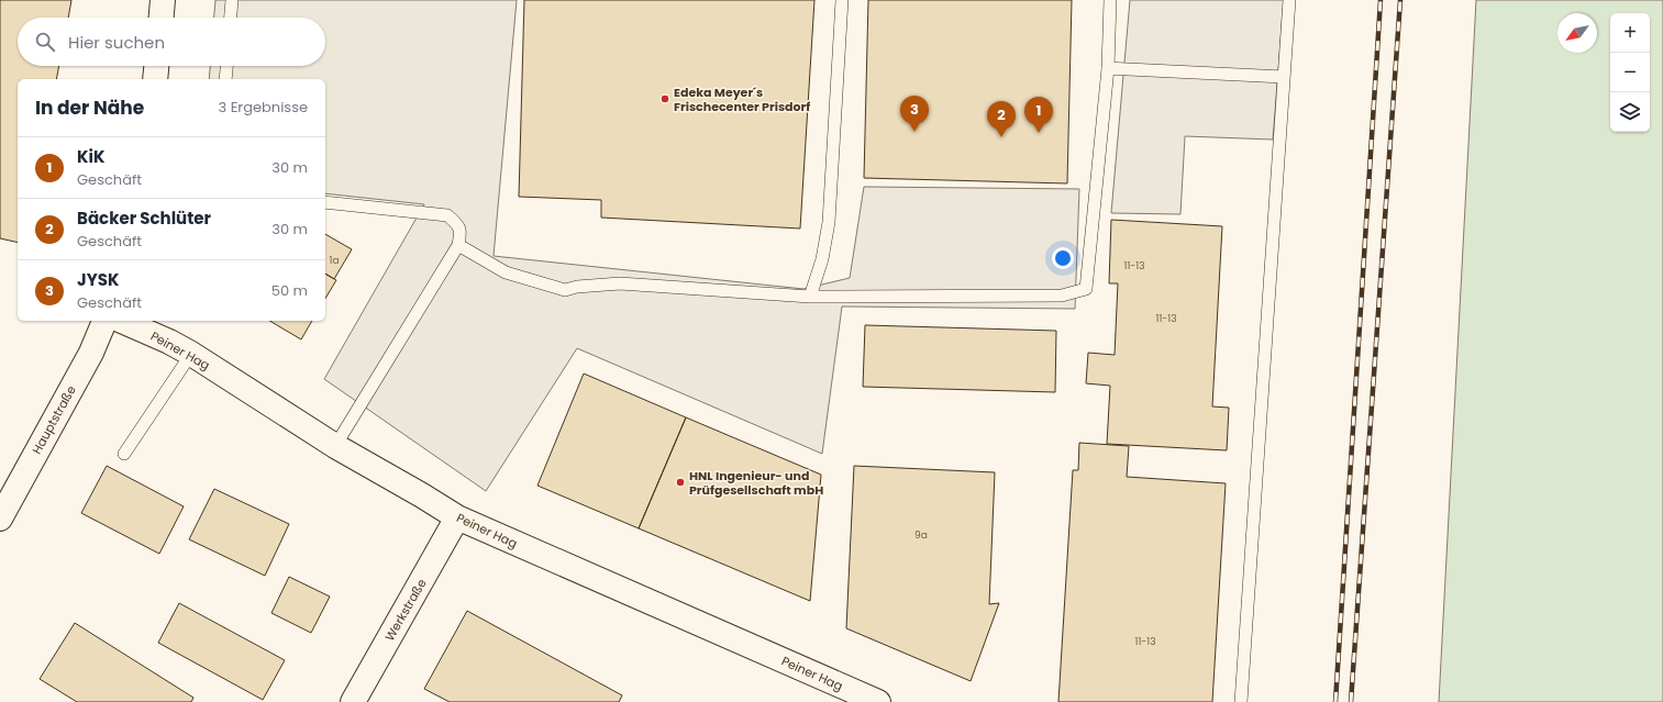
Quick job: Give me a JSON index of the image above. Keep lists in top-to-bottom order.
{
  "streets": {
    "street": ["Peiner Hag", "Hauptstraße", "Werkstraße"]
  },
  "crossings": [
    ["Peiner Hag", "Werkstraße"]
  ],
  "places": ["Edeka Meyer´s Frischecenter Prisdorf", "HNL Ingenieur- und Prüfgesellschaft mbH"],
  "house_numbers": [
    "1a",
    "11-13",
    "11-13",
    "9a",
    "11-13"
  ],
  "north": "bottom left",
  "page": {
    "map_buttons": ["+", "−"],
    "search": "Hier suchen",
    "heading": ["In der Nähe", "3 Ergebnisse"],
    "pins": ["3", "1", "2"],
    "list": [
      {
        "mark": "1",
        "name": "KiK",
        "note": "Geschäft",
        "value": "30 m"
      },
      {
        "mark": "2",
        "name": "Bäcker Schlüter",
        "note": "Geschäft",
        "value": "30 m"
      },
      {
        "mark": "3",
        "name": "JYSK",
        "note": "Geschäft",
        "value": "50 m"
      }
    ]
  }
}
